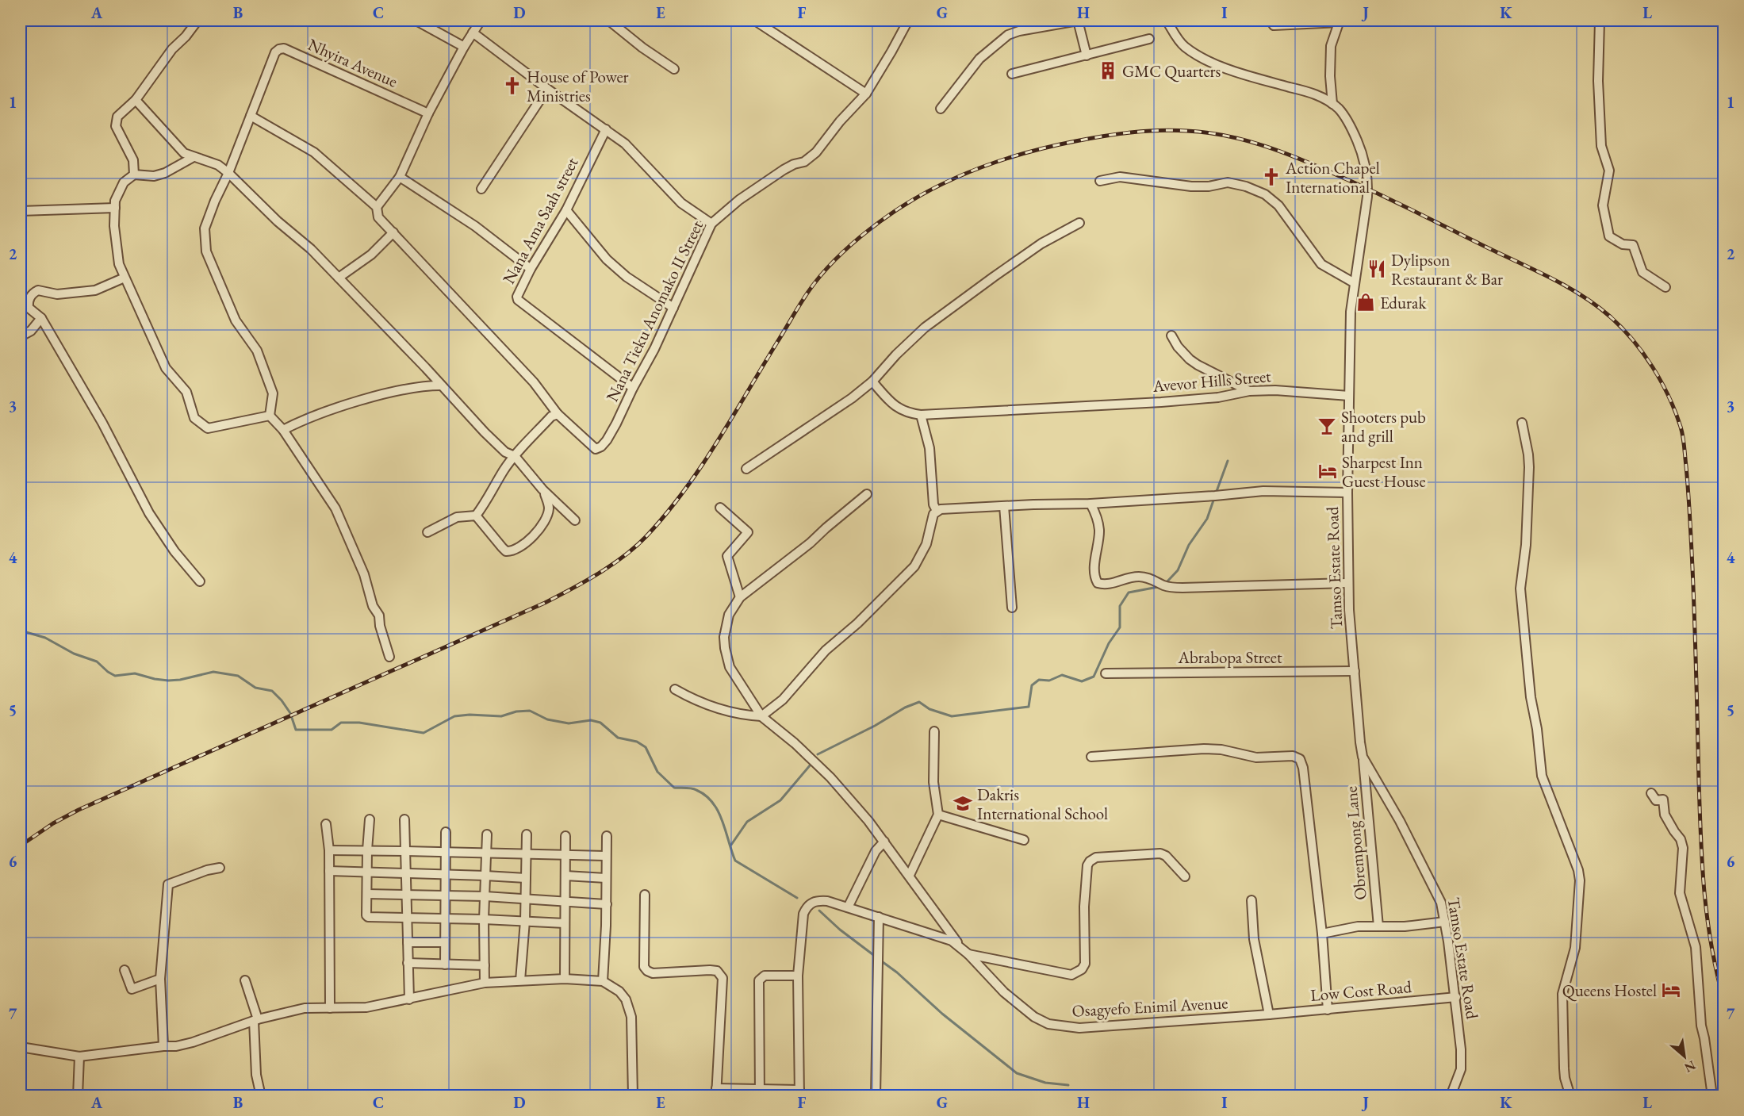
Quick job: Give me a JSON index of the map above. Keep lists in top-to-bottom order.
{
  "streets": {
    "street": [
      "Nhyira Avenue",
      "Nana Ama Saah street",
      "Nana Tieku Anomako II Street",
      "Avevor Hills Street",
      "Tamso Estate Road",
      "Abrabopa Street",
      "Obrempong Lane",
      "Low Cost Road",
      "Osagyefo Enimil Avenue"
    ]
  },
  "crossings": [
    ["Nana Ama Saah street", "Nana Tieku Anomako II Street"],
    ["Avevor Hills Street", "Tamso Estate Road"],
    ["Tamso Estate Road", "Abrabopa Street"],
    ["Tamso Estate Road", "Obrempong Lane"],
    ["Tamso Estate Road", "Low Cost Road"],
    ["Low Cost Road", "Osagyefo Enimil Avenue"]
  ],
  "places": {
    "building": ["GMC Quarters"],
    "church": ["House of Power Ministries", "Action Chapel International"],
    "restaurant": ["Dylipson Restaurant & Bar"],
    "shop": ["Edurak"],
    "bar": ["Shooters pub and grill"],
    "hotel": ["Sharpest Inn Guest House", "Queens Hostel"],
    "school or university": ["Dakris International School"]
  },
  "north": "bottom right",
  "grid": {
    "columns": [
      "A",
      "B",
      "C",
      "D",
      "E",
      "F",
      "G",
      "H",
      "I",
      "J",
      "K",
      "L"
    ],
    "rows": [
      "1",
      "2",
      "3",
      "4",
      "5",
      "6",
      "7"
    ]
  }
}
